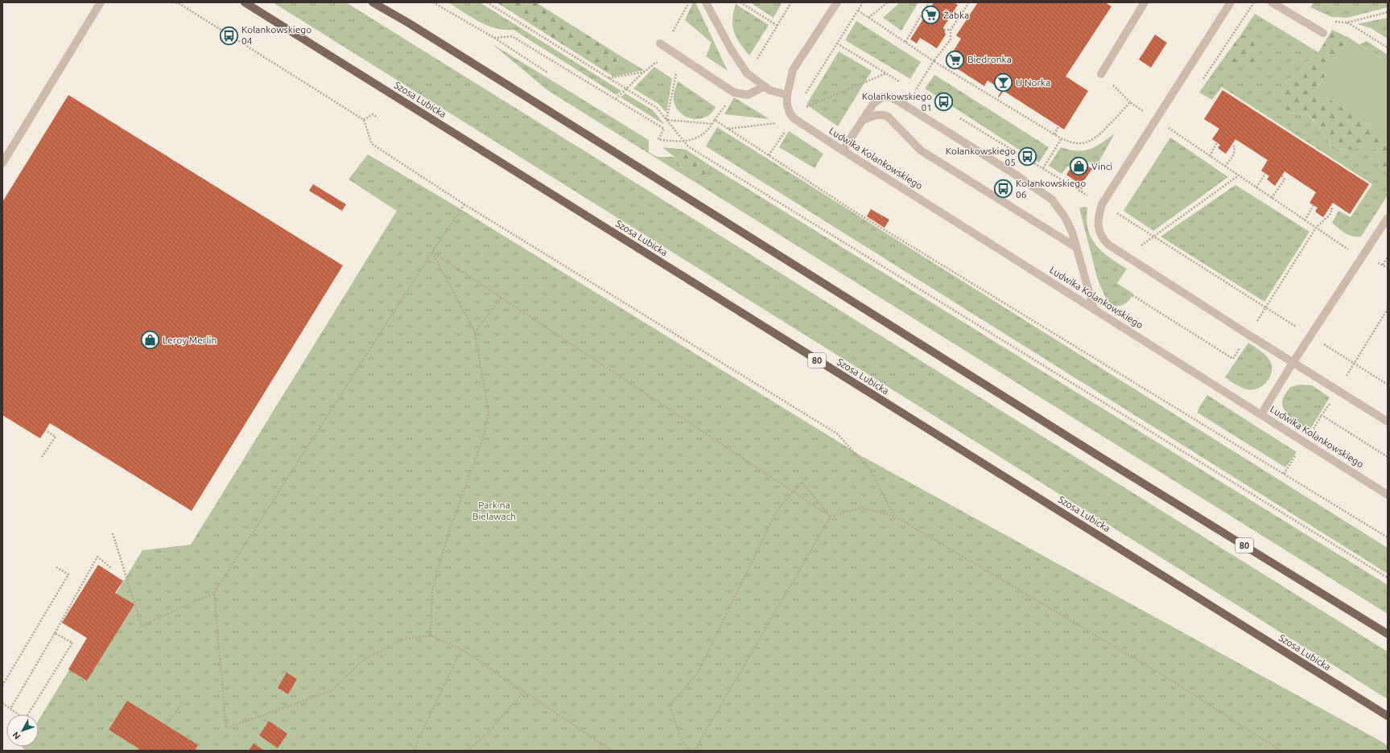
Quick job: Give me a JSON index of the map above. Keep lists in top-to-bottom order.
{
  "streets": {
    "main road": ["Szosa Lubicka", "80"],
    "street": ["Ludwika Kolankowskiego"]
  },
  "parks": ["Park na Bielawach"],
  "places": {
    "supermarket": ["Żabka", "Biedronka"],
    "bus stop": [
      "Kolankowskiego 04",
      "Kolankowskiego 01",
      "Kolankowskiego 05",
      "Kolankowskiego 06"
    ],
    "bar": ["U Norka"],
    "shop": ["Vinci", "Leroy Merlin"]
  },
  "north": "bottom left"
}
